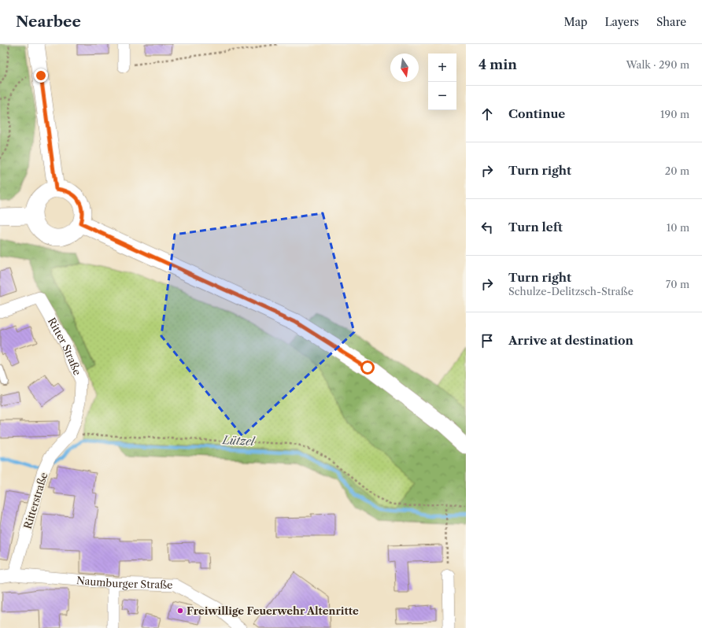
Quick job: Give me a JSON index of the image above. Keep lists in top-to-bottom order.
{
  "streets": {
    "street": ["Ritter Straße", "Ritterstraße", "Naumburger Straße"]
  },
  "crossings": [
    ["Ritter Straße", "Ritterstraße"],
    ["Ritterstraße", "Naumburger Straße"]
  ],
  "water": ["Lützel"],
  "places": ["Freiwillige Feuerwehr Altenritte"],
  "north": "bottom",
  "page": {
    "header": "Nearbee",
    "nav": ["Map", "Layers", "Share"],
    "heading": ["4 min", "Walk · 290 m"],
    "map_buttons": ["+", "−"],
    "list": [
      ["Continue", "190 m"],
      ["Turn right", "20 m"],
      ["Turn left", "10 m"],
      ["Turn right", "Schulze-Delitzsch-Straße", "70 m"],
      "Arrive at destination"
    ]
  }
}
